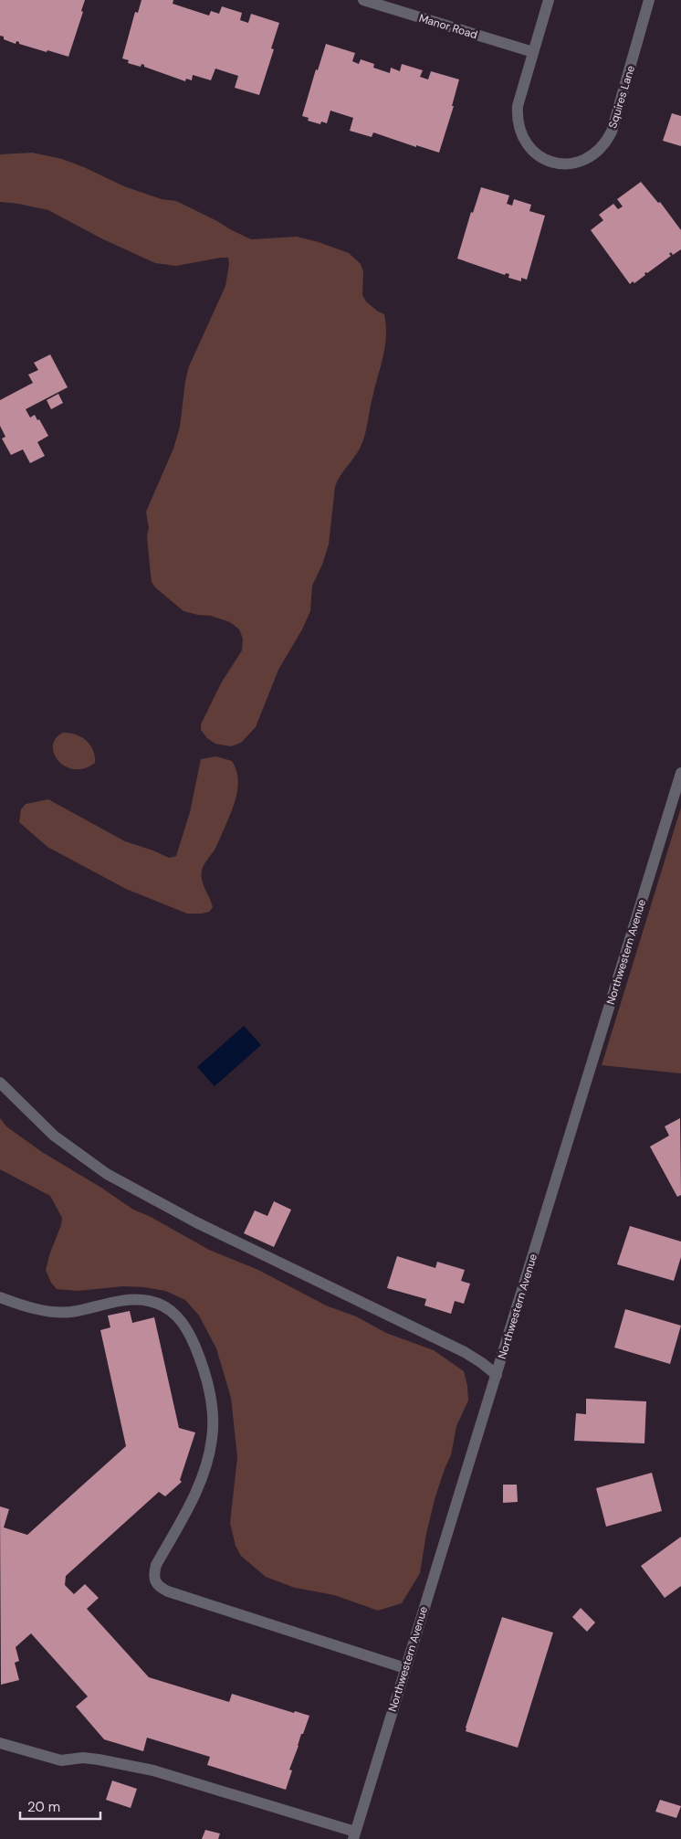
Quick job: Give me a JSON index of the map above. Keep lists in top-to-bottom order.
{
  "streets": {
    "street": ["Manor Road", "Squires Lane", "Northwestern Avenue"]
  },
  "crossings": [
    ["Manor Road", "Squires Lane"]
  ],
  "scale_bar": "20 m"
}
